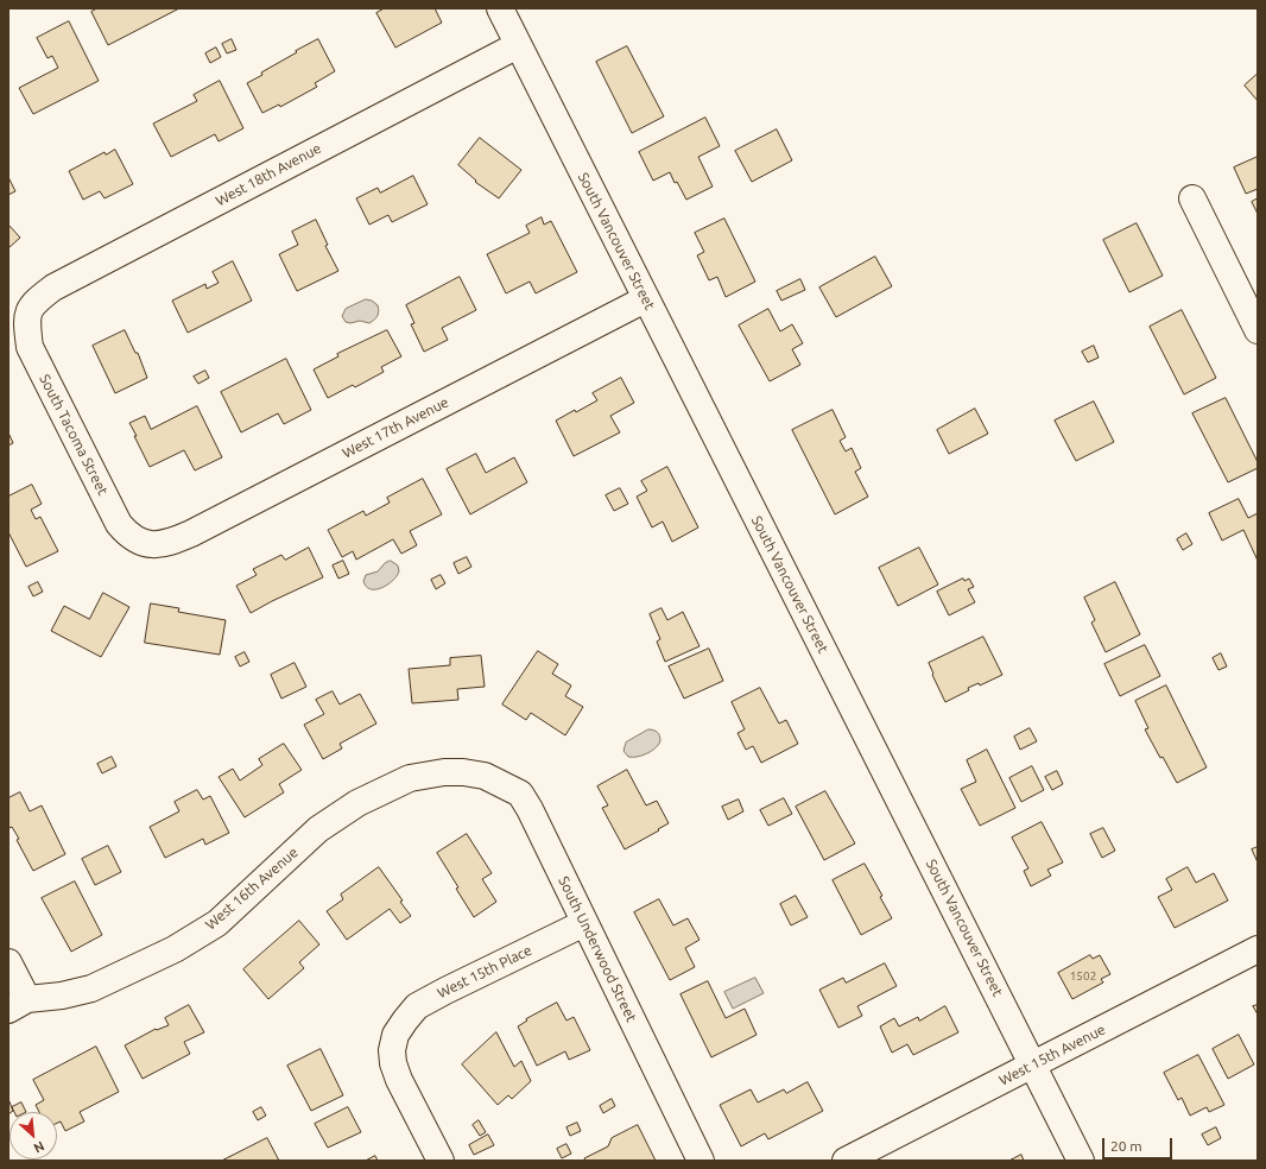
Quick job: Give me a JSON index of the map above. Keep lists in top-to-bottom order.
{
  "streets": {
    "street": [
      "West 18th Avenue",
      "South Vancouver Street",
      "West 17th Avenue",
      "South Tacoma Street",
      "West 16th Avenue",
      "South Underwood Street",
      "West 15th Place",
      "West 15th Avenue"
    ]
  },
  "crossings": [
    ["West 18th Avenue", "South Vancouver Street"],
    ["West 18th Avenue", "South Tacoma Street"],
    ["South Vancouver Street", "West 17th Avenue"],
    ["South Vancouver Street", "West 15th Avenue"],
    ["West 17th Avenue", "South Tacoma Street"],
    ["West 16th Avenue", "South Underwood Street"],
    ["South Underwood Street", "West 15th Place"]
  ],
  "house_numbers": ["1502"],
  "scale_bar": "20 m",
  "north": "bottom right"
}
